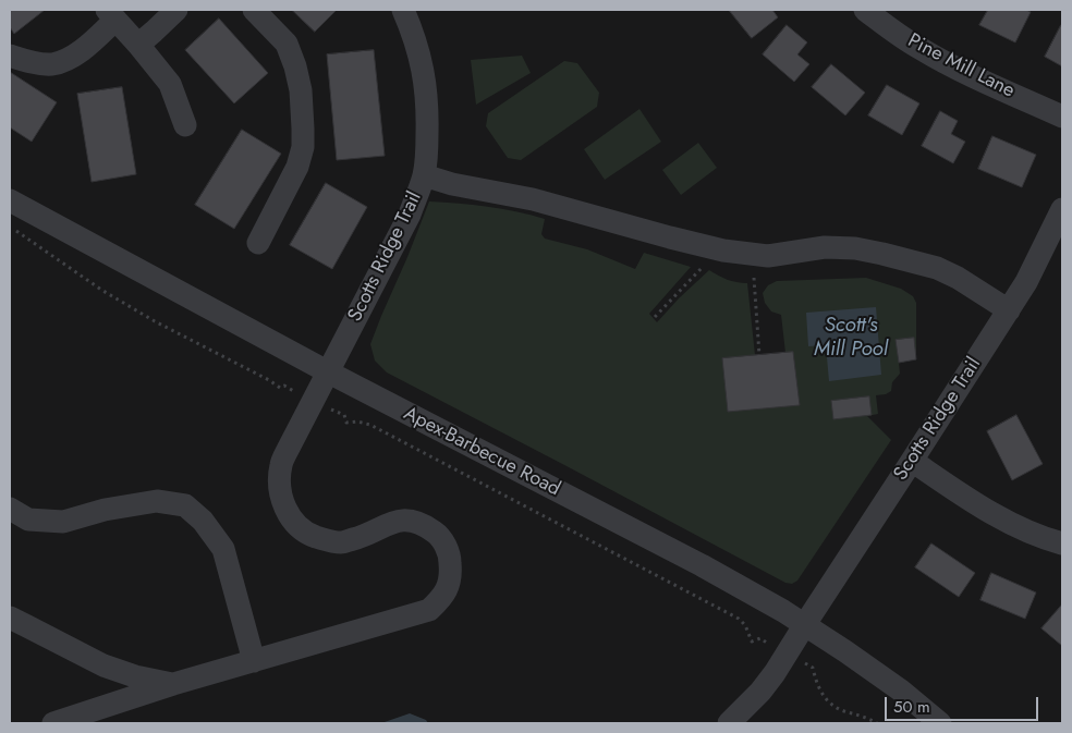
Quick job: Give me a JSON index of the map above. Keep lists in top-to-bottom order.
{
  "streets": {
    "street": ["Pine Mill Lane", "Scotts Ridge Trail", "Apex-Barbecue Road"]
  },
  "crossings": [
    ["Scotts Ridge Trail", "Apex-Barbecue Road"]
  ],
  "water": ["Scott's Mill Pool"],
  "scale_bar": "50 m"
}
